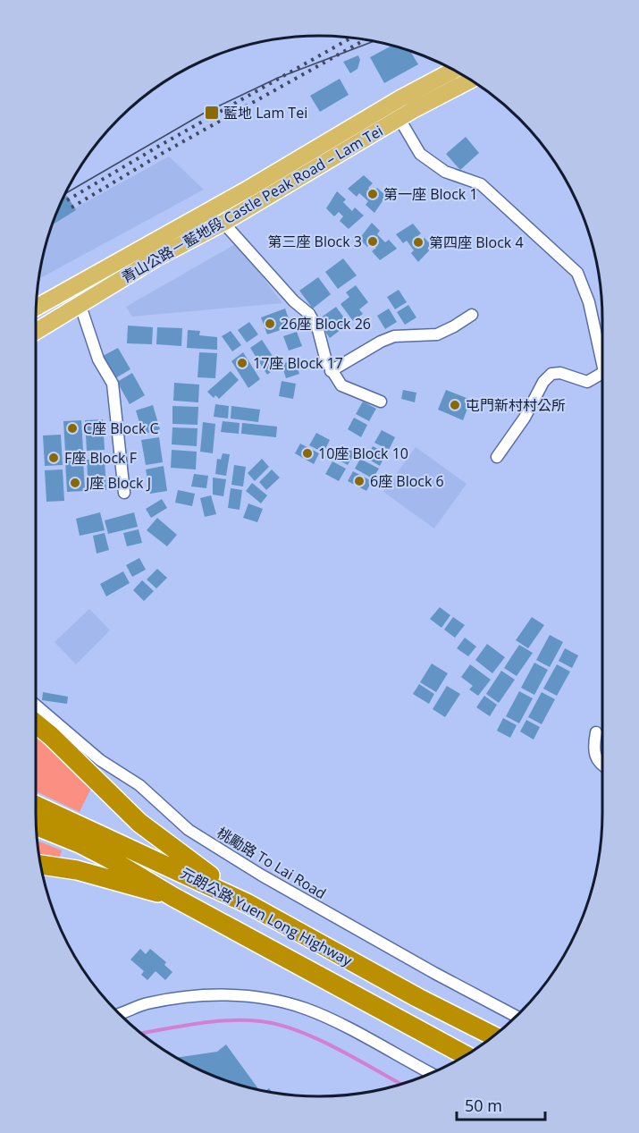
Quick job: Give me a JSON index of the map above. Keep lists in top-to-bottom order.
{
  "streets": {
    "highway": ["元朗公路 Yuen Long Highway"],
    "main road": ["青山公路－藍地段 Castle Peak Road – Lam Tei"],
    "street": ["桃勵路 To Lai Road"]
  },
  "places": {
    "transit": ["藍地 Lam Tei"],
    "other": [
      "第一座 Block 1",
      "第三座 Block 3",
      "第四座 Block 4",
      "26座 Block 26",
      "17座 Block 17",
      "屯門新村村公所",
      "C座 Block C",
      "10座 Block 10",
      "F座 Block F",
      "6座 Block 6",
      "J座 Block J"
    ]
  },
  "scale_bar": "50 m"
}
